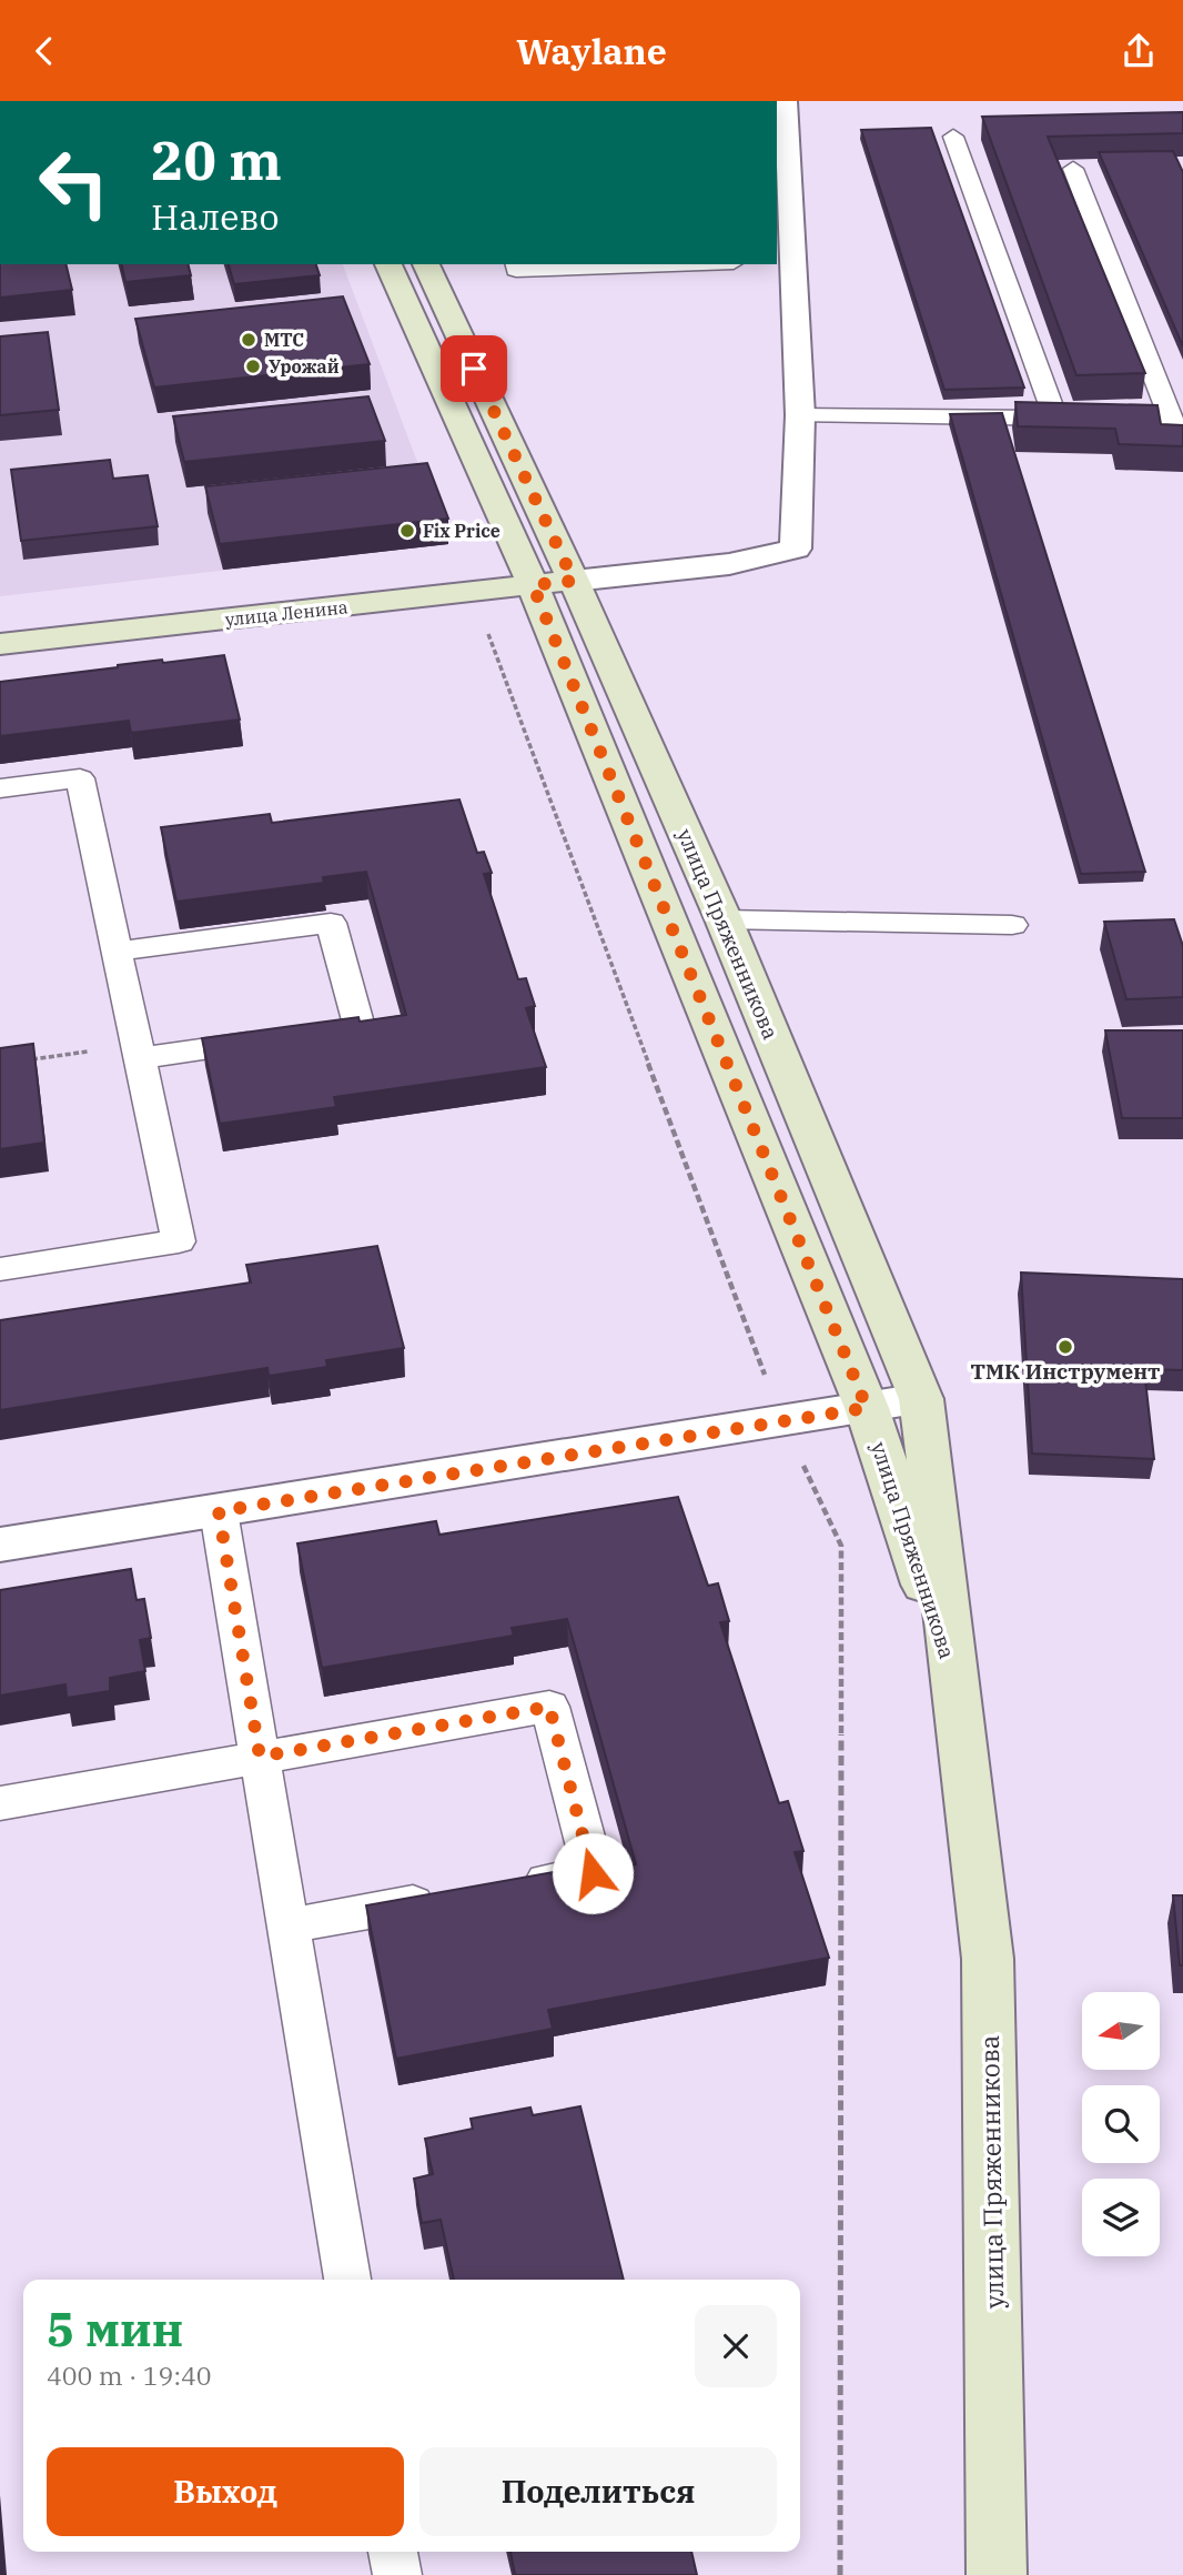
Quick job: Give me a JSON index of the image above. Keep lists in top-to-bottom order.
{
  "streets": {
    "main road": ["улица Ленина", "улица Пряженникова"]
  },
  "crossings": [
    ["улица Ленина", "улица Пряженникова"]
  ],
  "places": [
    "МТС",
    "Урожай",
    "Fix Price",
    "ТМК Инструмент"
  ],
  "north": "left",
  "page": {
    "header": "Waylane",
    "turn": ["20 m", "Налево"],
    "heading": ["5 мин", "400 m · 19:40"],
    "buttons": ["Выход", "Поделиться"]
  }
}
